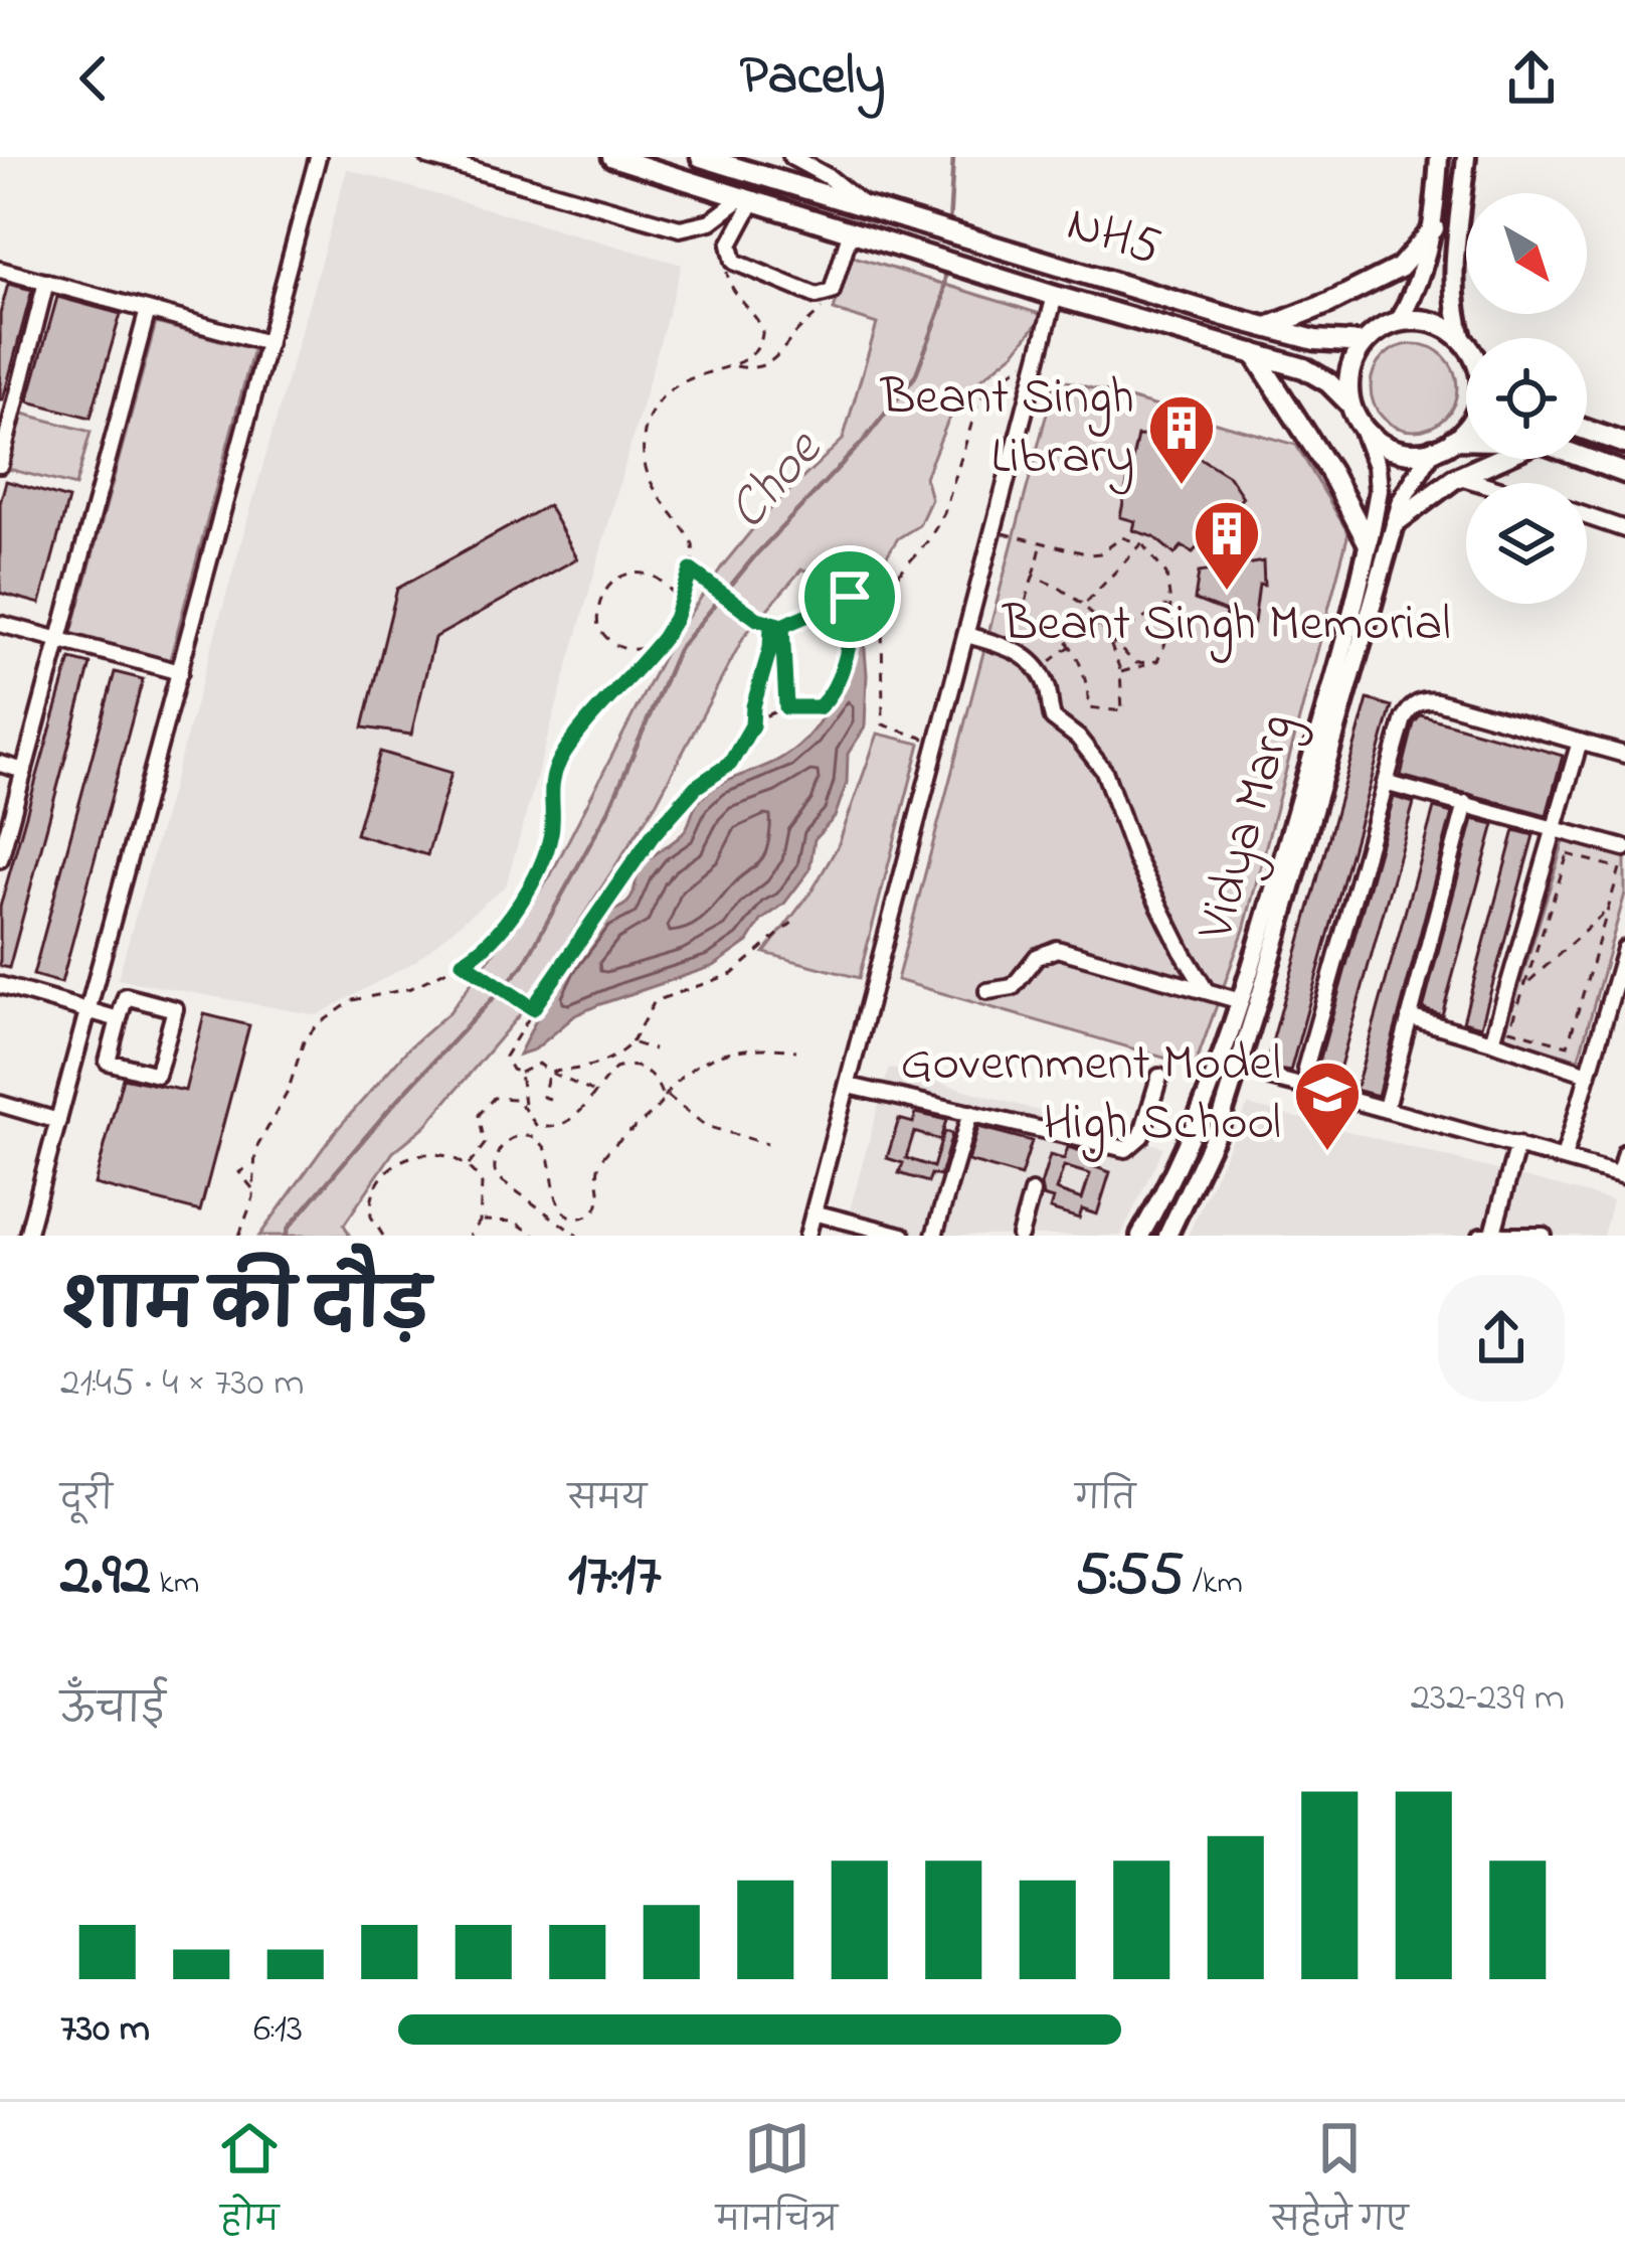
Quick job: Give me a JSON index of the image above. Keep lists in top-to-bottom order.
{
  "streets": {
    "highway": ["NH5"],
    "main road": ["Vidya Marg"]
  },
  "crossings": [
    ["NH5", "Vidya Marg"]
  ],
  "water": ["Choe"],
  "places": {
    "building": ["Beant Singh Library", "Beant Singh Memorial"],
    "school or university": ["Government Model High School"]
  },
  "north": "bottom right",
  "page": {
    "header": "Pacely",
    "heading": ["शाम की दौड़", "21:45 · 4 × 730 m"],
    "stats": [
      ["दूरी", "2.92 km"],
      ["समय", "17:17"],
      ["गति", "5:55 /km"]
    ],
    "chart": ["ऊँचाई", "232–239 m"],
    "list": [
      {
        "name": "730 m",
        "note": "6:13"
      }
    ],
    "tabs": ["होम", "मानचित्र", "सहेजे गए"]
  }
}
